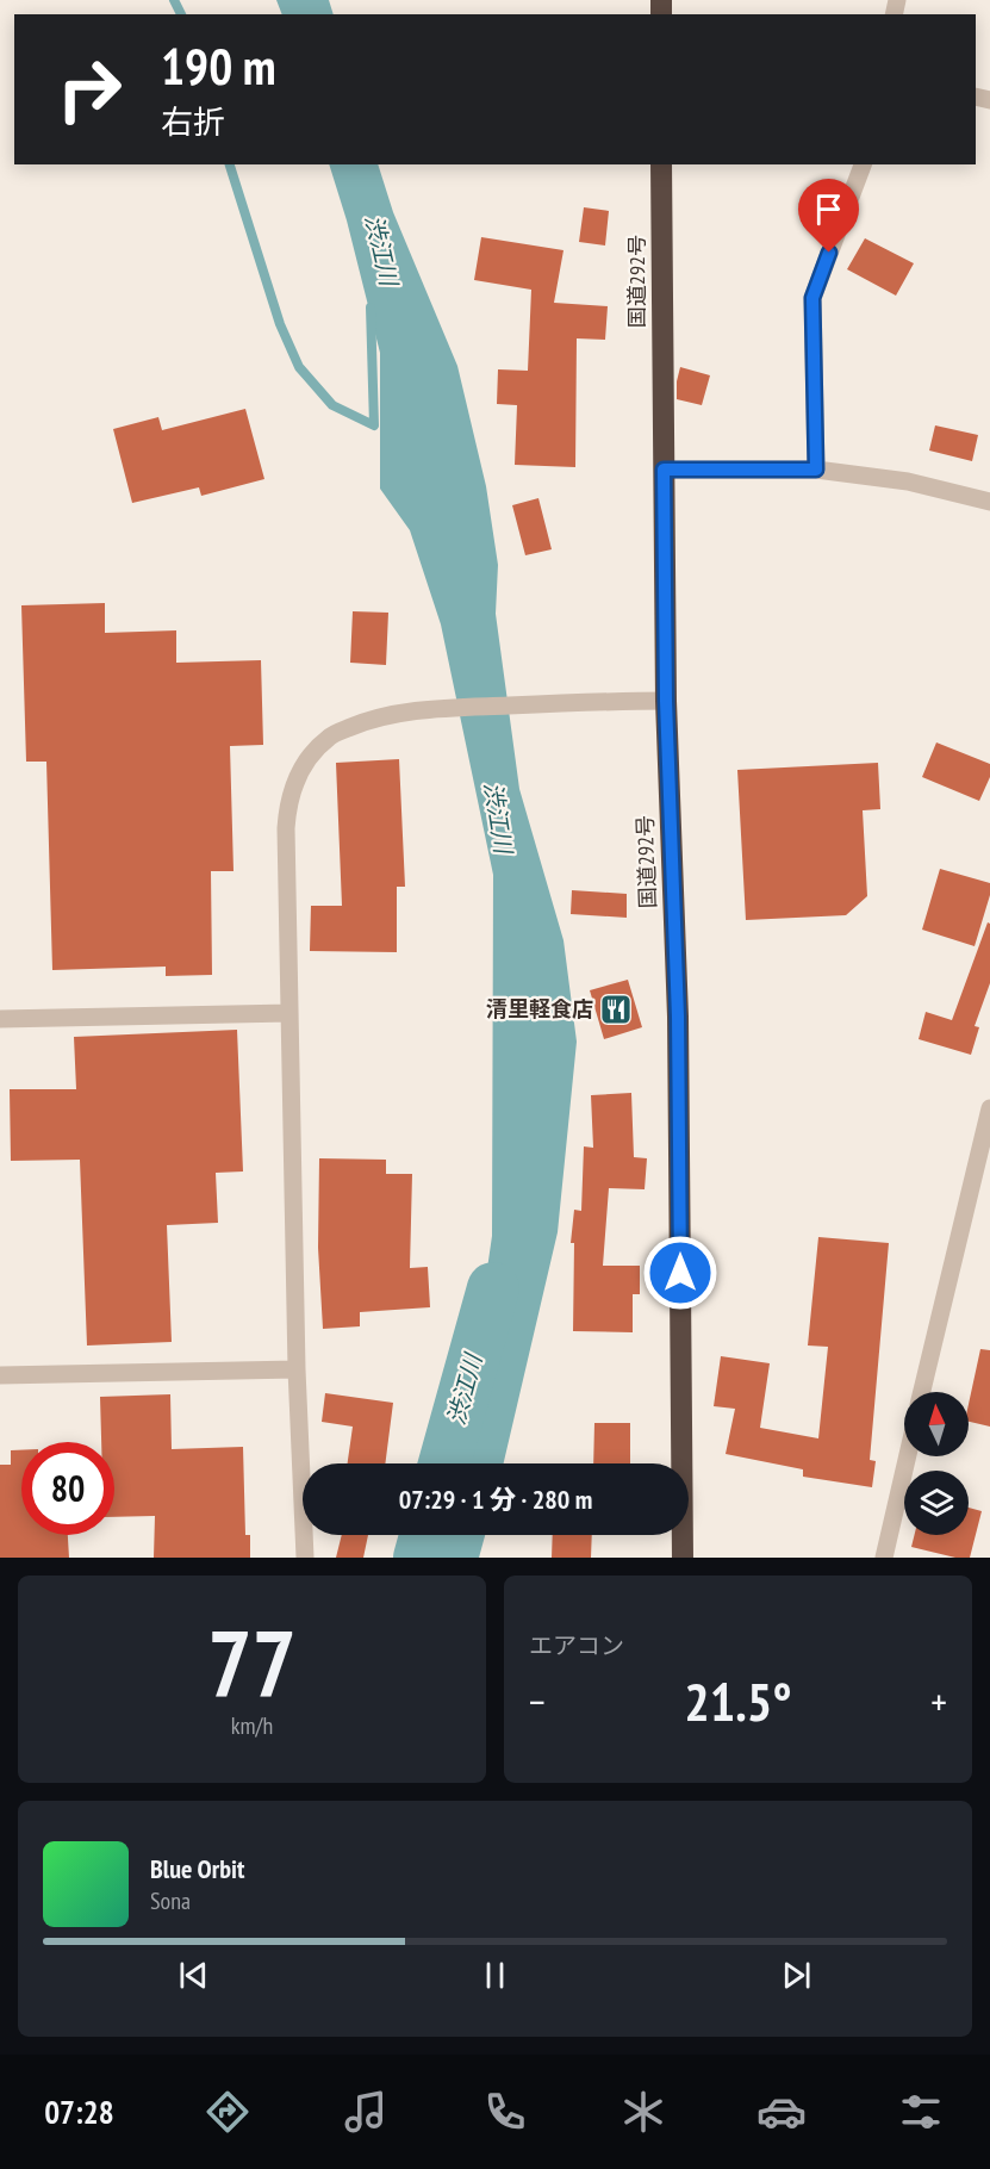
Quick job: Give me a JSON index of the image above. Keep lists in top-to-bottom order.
{
  "streets": {
    "highway": ["国道292号"]
  },
  "water": ["渋江川"],
  "places": {
    "restaurant": ["清里軽食店"]
  },
  "north": "top",
  "page": {
    "turn": ["190 m", "右折"],
    "limit": "80",
    "trip": "07:29 · 1 分 · 280 m",
    "tile": [
      ["77", "km/h"],
      "エアコン"
    ],
    "heat": ["−", "21.5°", "+"],
    "song": ["Blue Orbit", "Sona"],
    "tabs": "07:28"
  }
}
